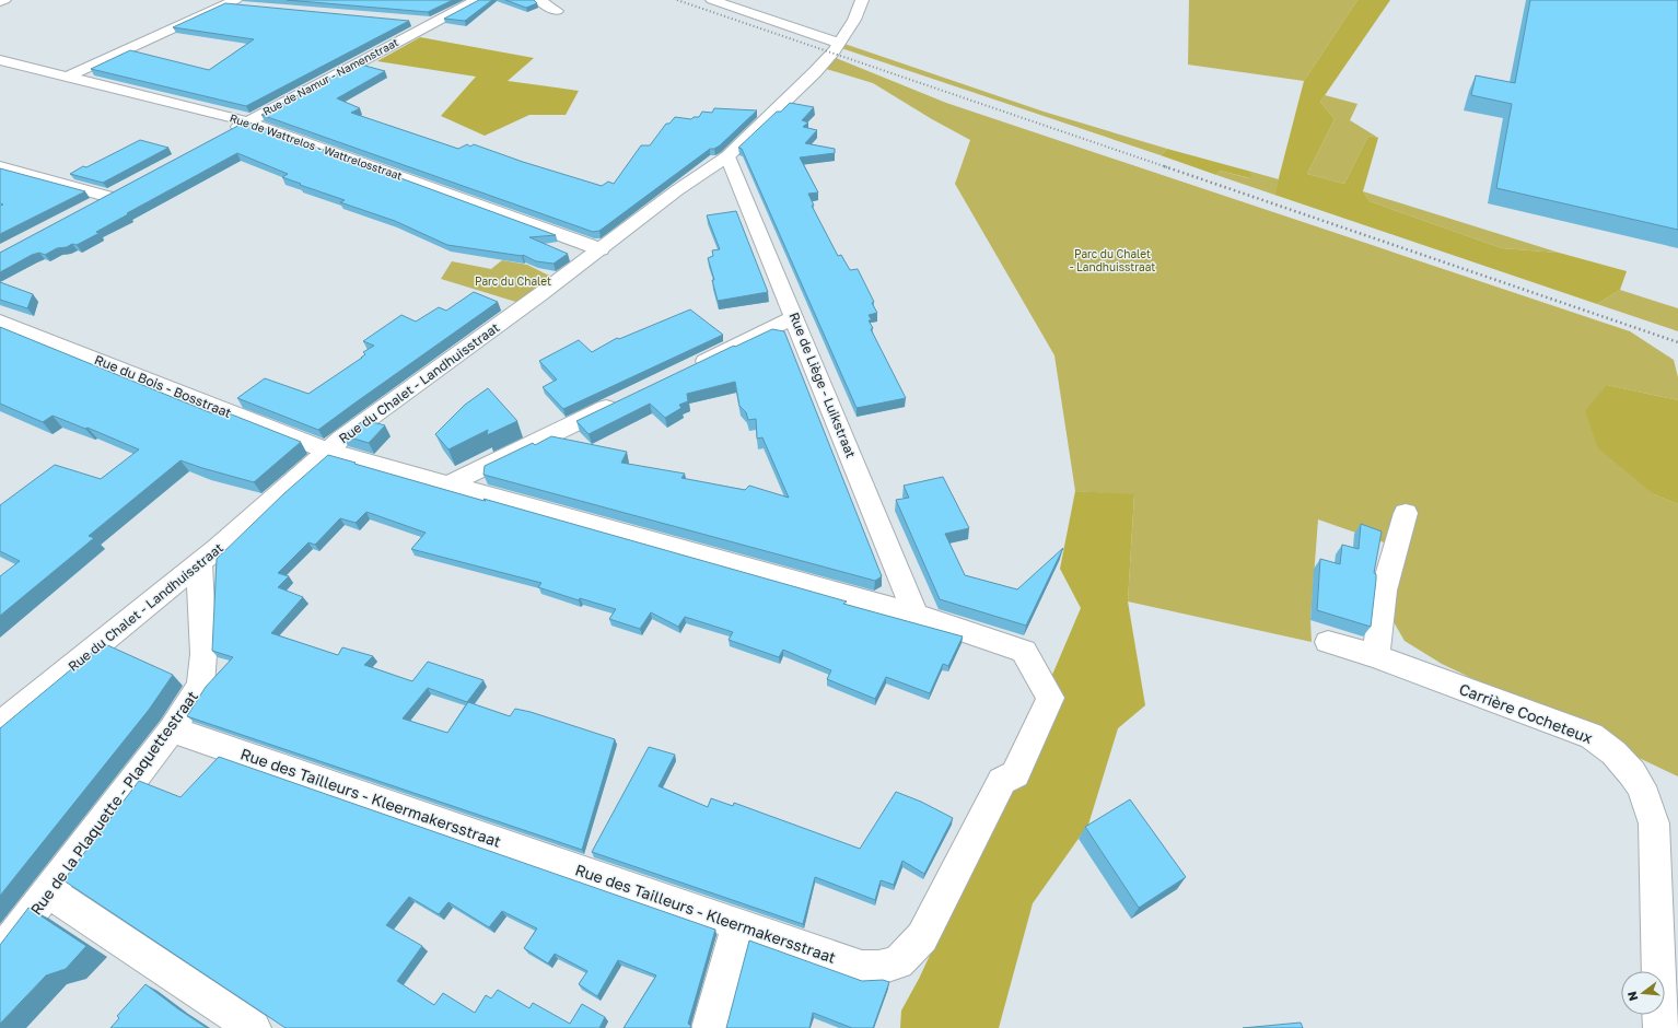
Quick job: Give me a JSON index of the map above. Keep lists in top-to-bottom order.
{
  "streets": {
    "street": [
      "Rue de Namur - Namenstraat",
      "Rue de Wattrelos - Wattrelosstraat",
      "Rue du Chalet - Landhuisstraat",
      "Rue de Liège - Luikstraat",
      "Rue du Bois - Bosstraat",
      "Carrière Cocheteux",
      "Rue des Tailleurs - Kleermakersstraat",
      "Rue de la Plaquette - Plaquettestraat"
    ]
  },
  "crossings": [
    ["Rue de Namur - Namenstraat", "Rue de Wattrelos - Wattrelosstraat"],
    ["Rue de Wattrelos - Wattrelosstraat", "Rue du Chalet - Landhuisstraat"],
    ["Rue du Chalet - Landhuisstraat", "Rue de Liège - Luikstraat"],
    ["Rue du Chalet - Landhuisstraat", "Rue du Bois - Bosstraat"],
    ["Rue du Chalet - Landhuisstraat", "Rue de la Plaquette - Plaquettestraat"],
    ["Rue de Liège - Luikstraat", "Rue du Bois - Bosstraat"],
    ["Rue du Bois - Bosstraat", "Rue des Tailleurs - Kleermakersstraat"],
    ["Rue des Tailleurs - Kleermakersstraat", "Rue de la Plaquette - Plaquettestraat"]
  ],
  "parks": ["Parc du Chalet - Landhuisstraat", "Parc du Chalet"],
  "north": "left"
}
